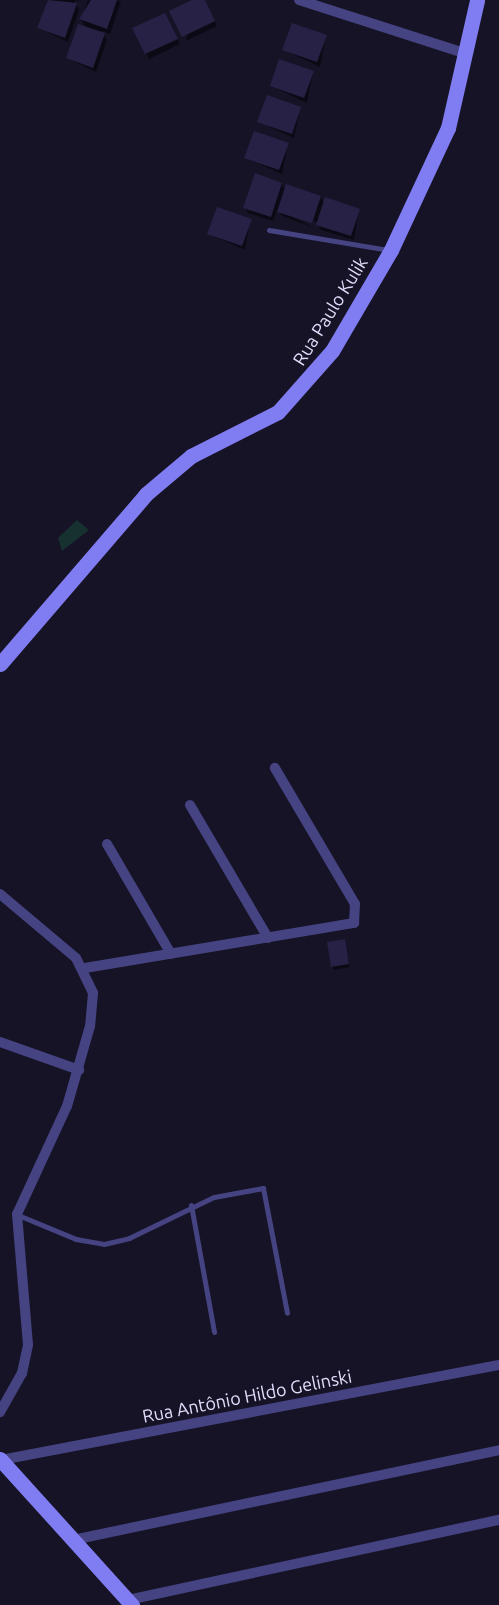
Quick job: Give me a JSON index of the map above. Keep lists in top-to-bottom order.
{
  "streets": {
    "street": ["Rua Paulo Kulik", "Rua Antônio Hildo Gelinski"]
  }
}
